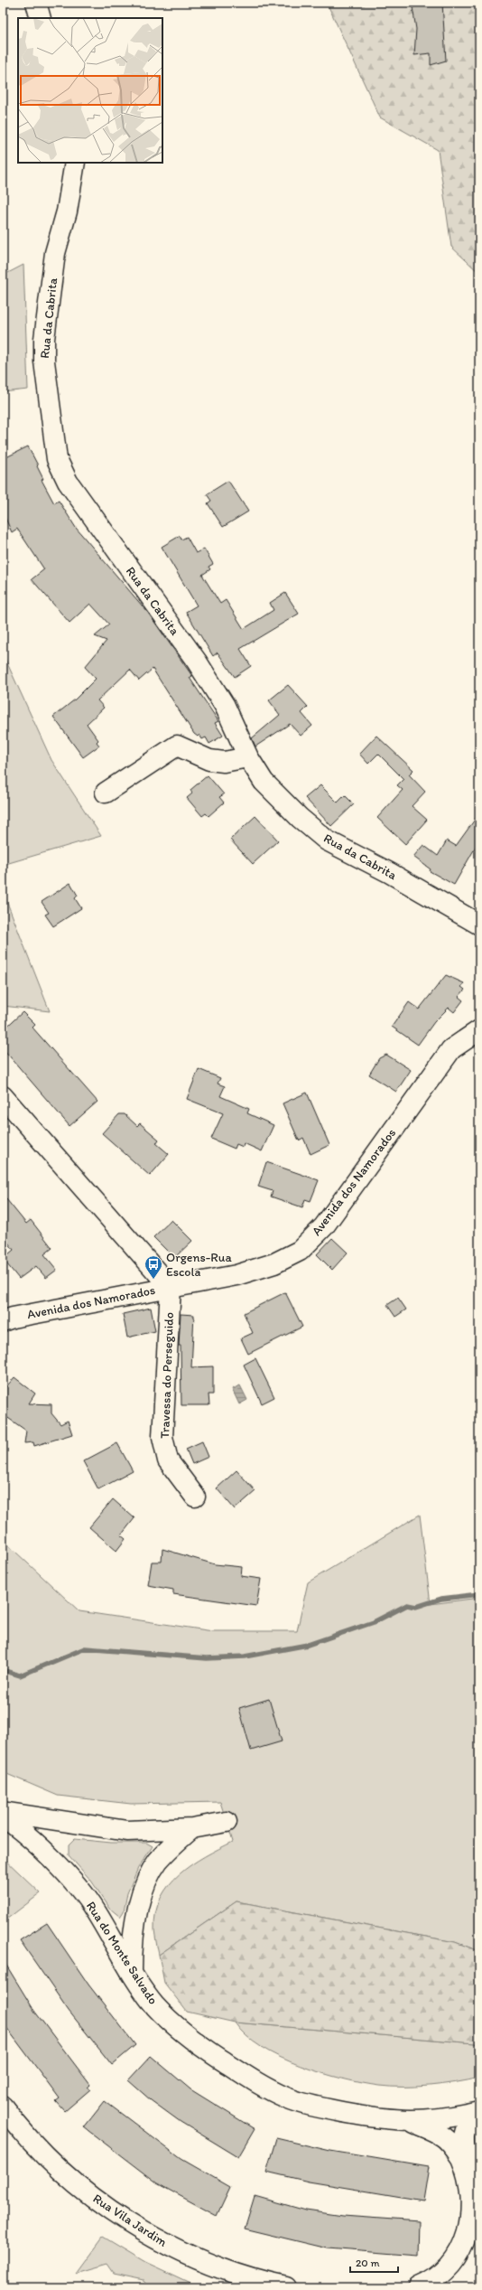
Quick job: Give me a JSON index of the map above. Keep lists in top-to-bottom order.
{
  "streets": {
    "street": [
      "Rua da Cabrita",
      "Avenida dos Namorados",
      "Travessa do Perseguido",
      "Rua do Monte Salvado",
      "Rua Vila Jardim"
    ]
  },
  "crossings": [
    ["Avenida dos Namorados", "Travessa do Perseguido"]
  ],
  "places": {
    "bus stop": ["Orgens-Rua Escola"]
  },
  "scale_bar": "20 m"
}
